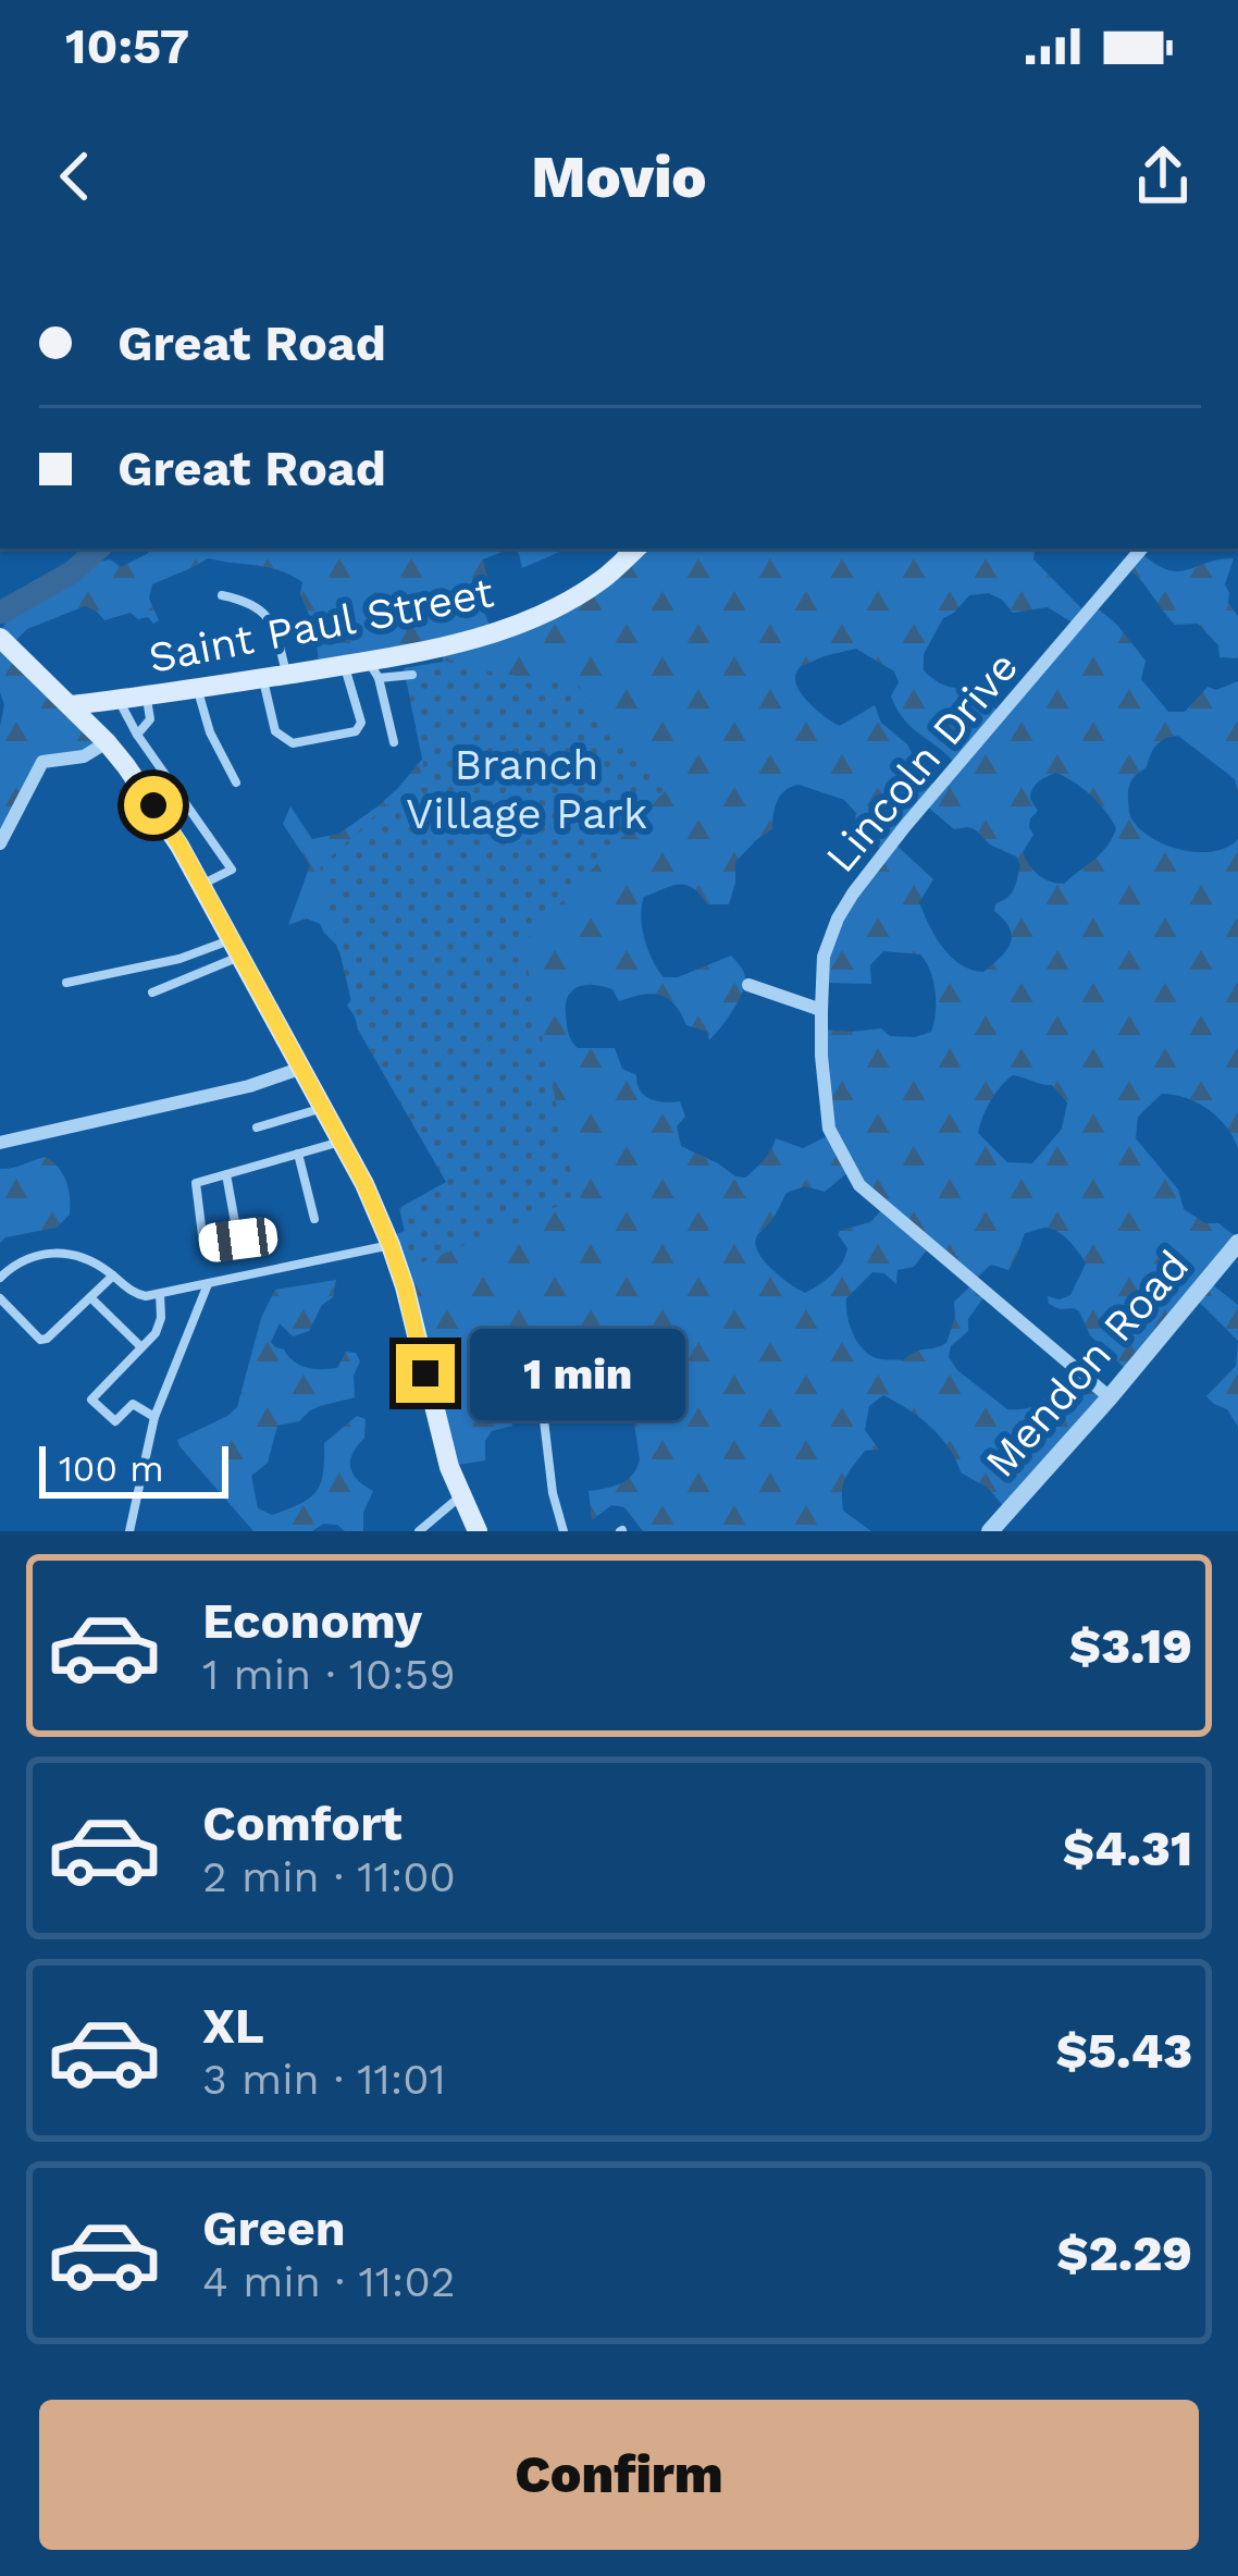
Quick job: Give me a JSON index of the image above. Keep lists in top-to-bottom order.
{
  "streets": {
    "main road": ["Saint Paul Street"],
    "street": ["Lincoln Drive", "Mendon Road"]
  },
  "crossings": [
    ["Lincoln Drive", "Mendon Road"]
  ],
  "parks": ["Branch Village Park"],
  "scale_bar": "100 m",
  "page": {
    "status": "10:57",
    "header": "Movio",
    "banner": ["Great Road", "Great Road"],
    "bubble": "1 min",
    "scale": "100 m",
    "list": [
      {
        "name": "Economy",
        "note": "1 min · 10:59",
        "value": "$3.19"
      },
      {
        "name": "Comfort",
        "note": "2 min · 11:00",
        "value": "$4.31"
      },
      {
        "name": "XL",
        "note": "3 min · 11:01",
        "value": "$5.43"
      },
      {
        "name": "Green",
        "note": "4 min · 11:02",
        "value": "$2.29"
      }
    ],
    "buttons": "Confirm"
  }
}
